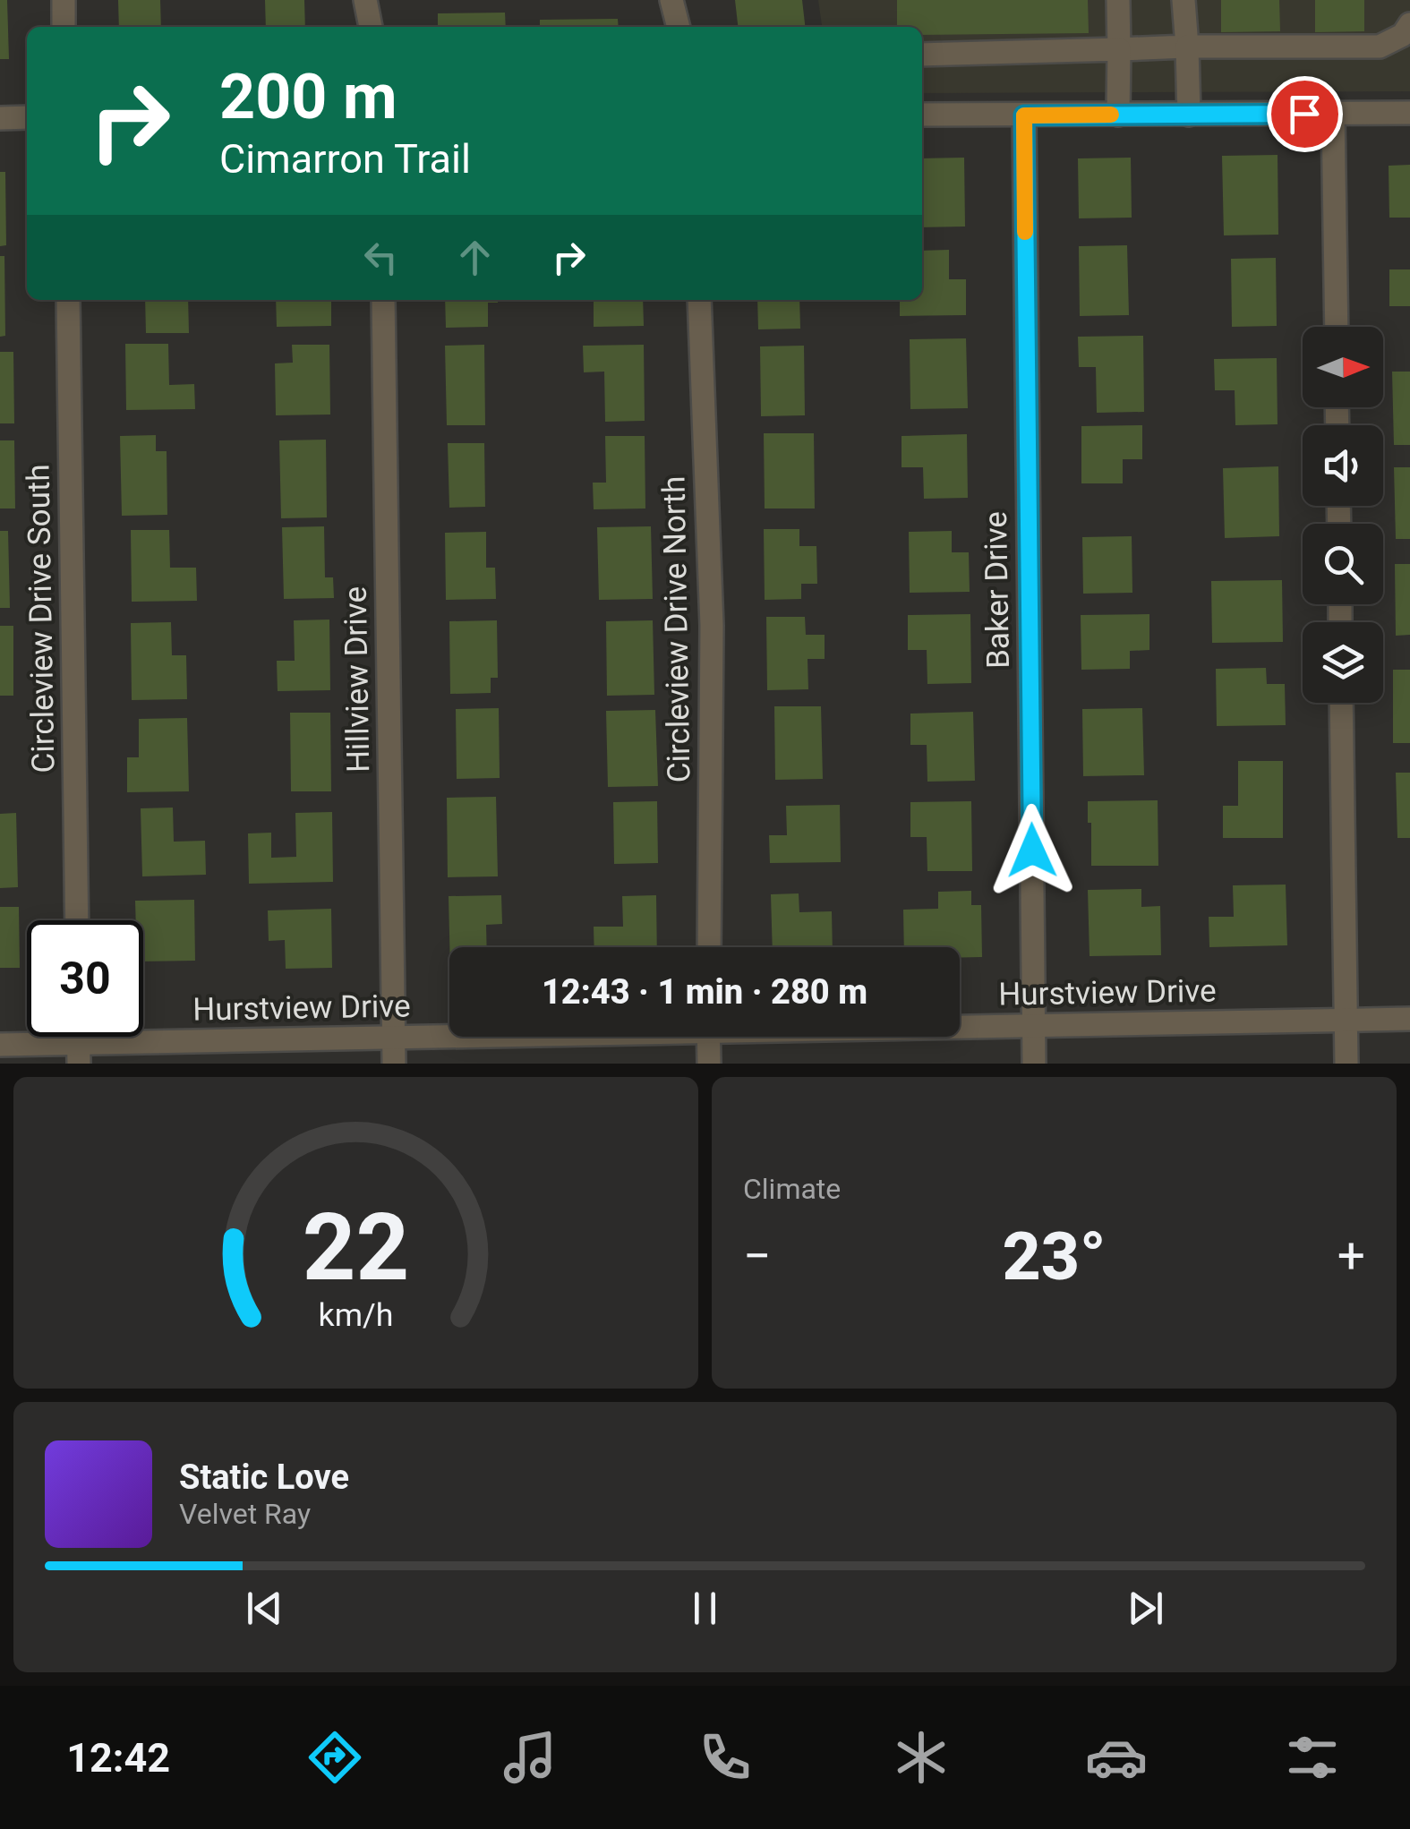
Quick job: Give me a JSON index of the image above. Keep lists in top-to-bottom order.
{
  "streets": {
    "street": [
      "Baker Drive",
      "Circleview Drive South",
      "Circleview Drive North",
      "Hillview Drive",
      "Hurstview Drive"
    ]
  },
  "crossings": [
    ["Baker Drive", "Hurstview Drive"],
    ["Hillview Drive", "Hurstview Drive"]
  ],
  "north": "right",
  "page": {
    "turn": ["200 m", "Cimarron Trail"],
    "limit": "30",
    "trip": "12:43 · 1 min · 280 m",
    "tile": "Climate",
    "heat": ["−", "23°", "+"],
    "song": ["Static Love", "Velvet Ray"],
    "tabs": "12:42",
    "gauge": ["22", "km/h"]
  }
}
